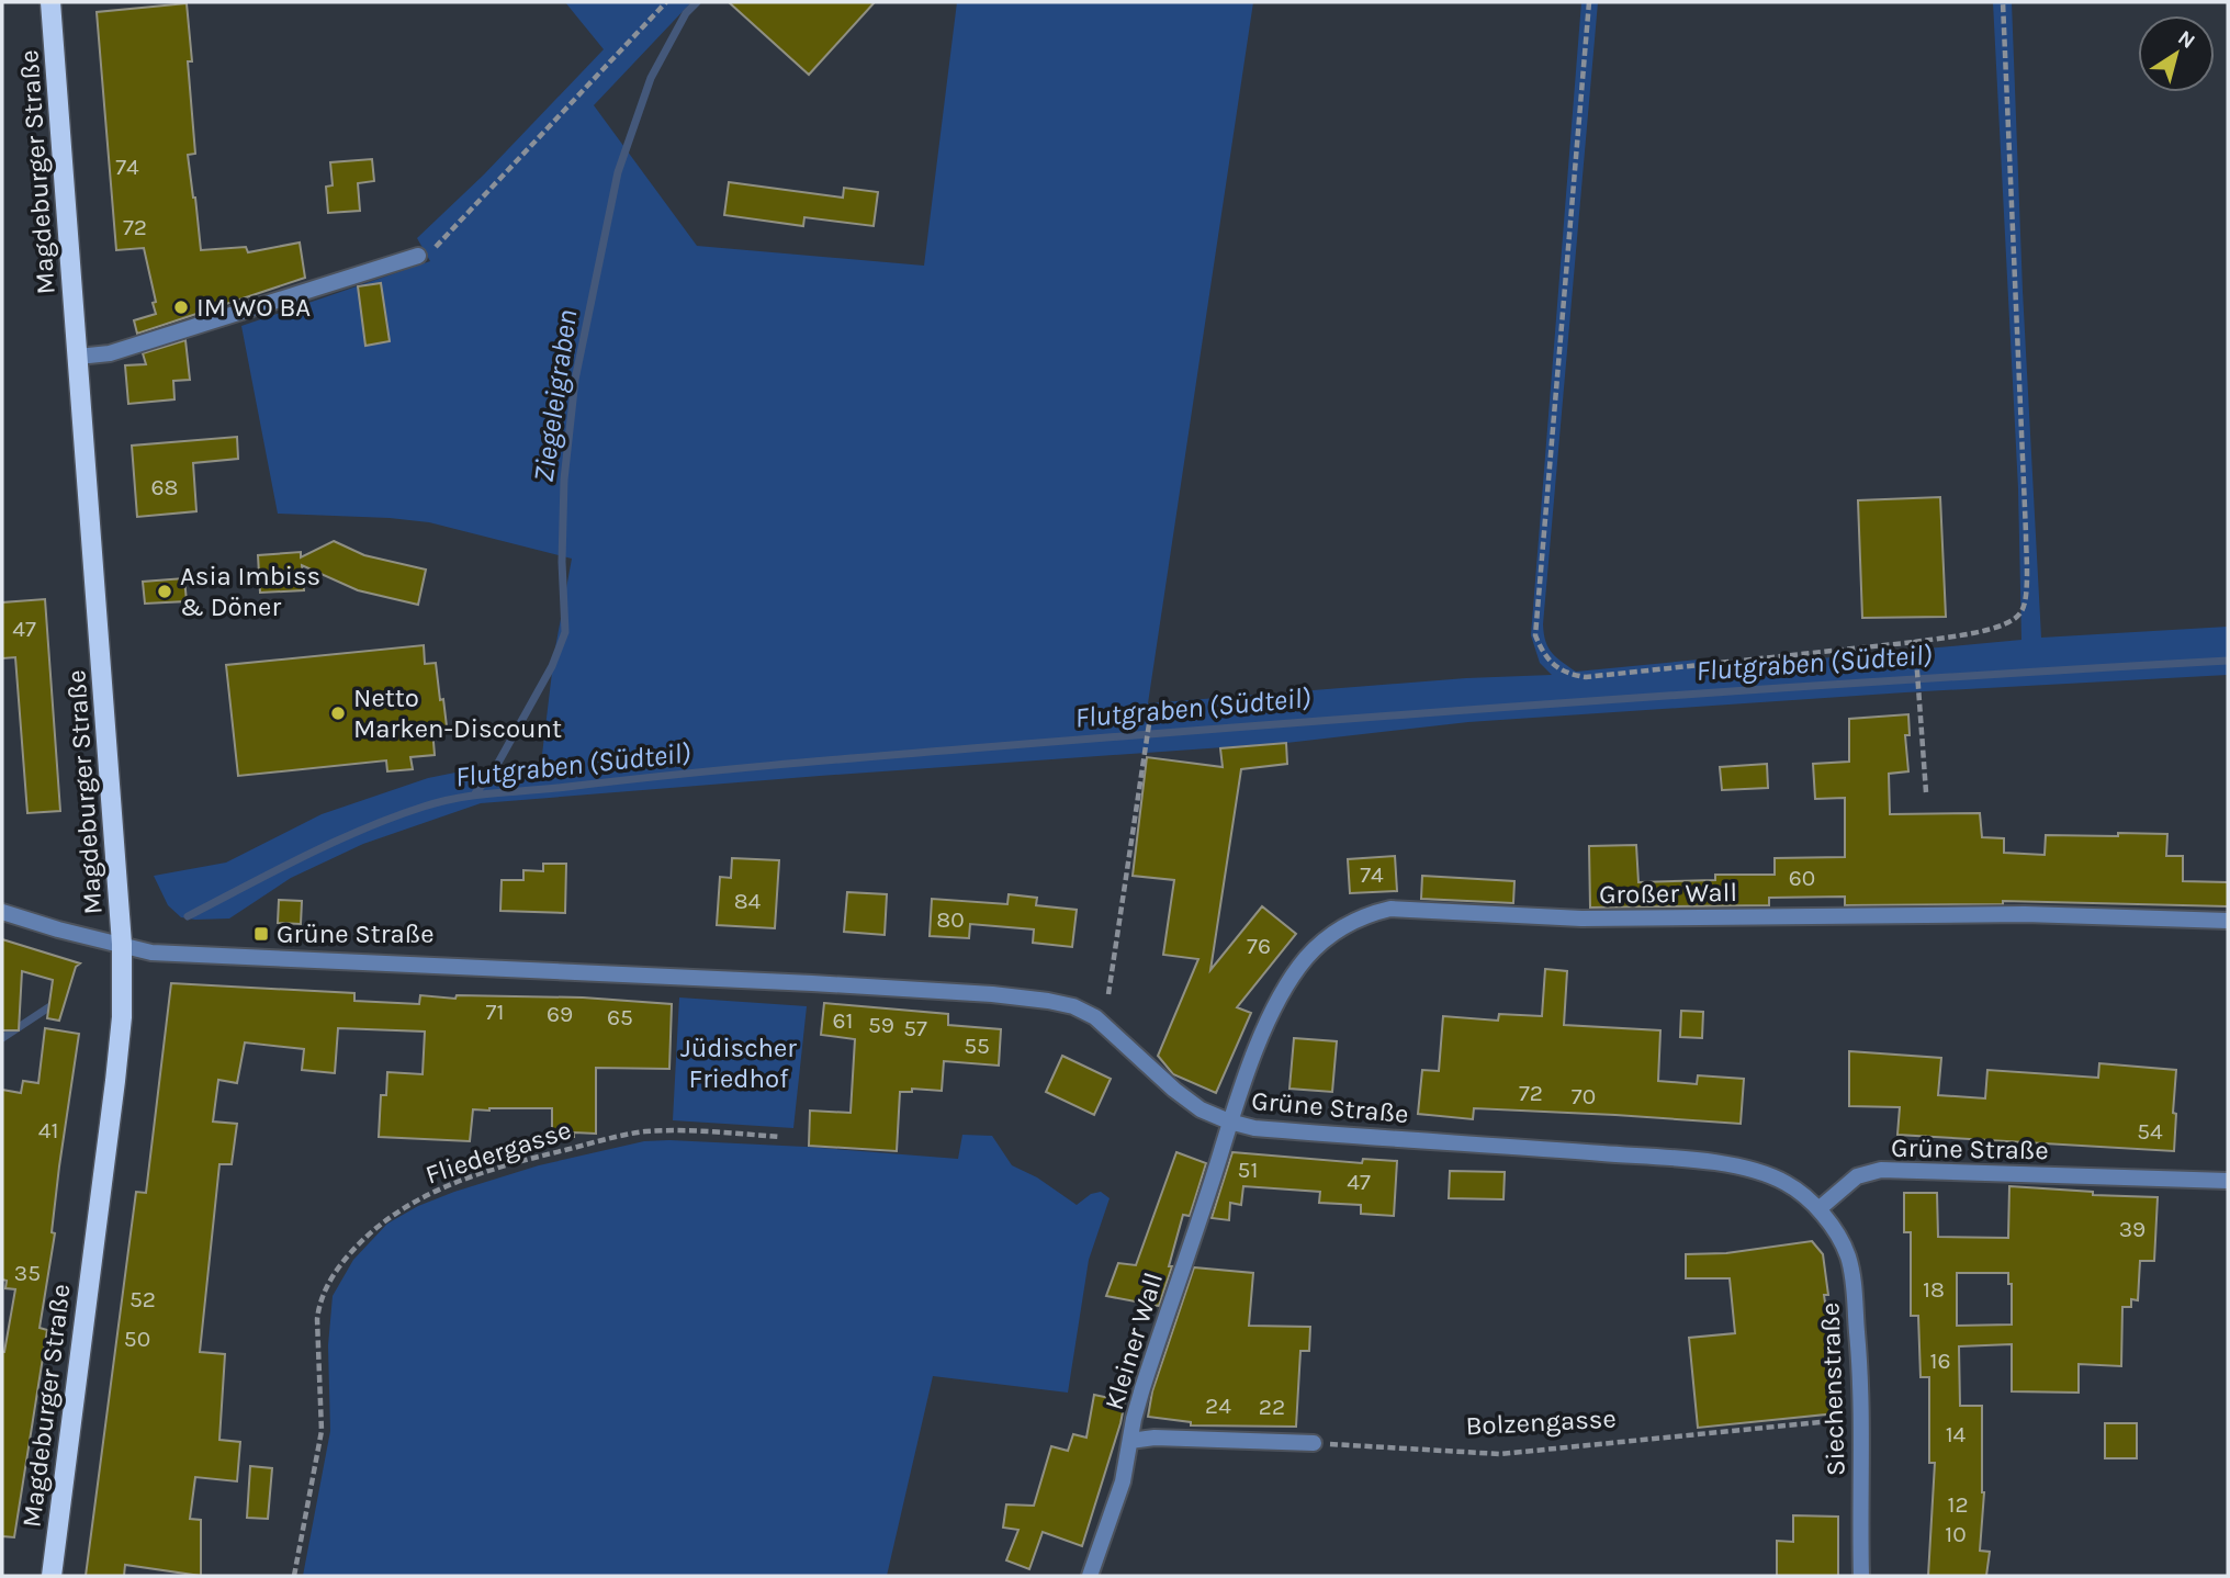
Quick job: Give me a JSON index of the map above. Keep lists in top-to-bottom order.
{
  "streets": {
    "main road": ["Magdeburger Straße"],
    "street": [
      "Großer Wall",
      "Grüne Straße",
      "Kleiner Wall",
      "Siechenstraße"
    ],
    "path": ["Fliedergasse", "Bolzengasse"]
  },
  "crossings": [
    ["Magdeburger Straße", "Grüne Straße"],
    ["Großer Wall", "Grüne Straße"],
    ["Großer Wall", "Kleiner Wall"],
    ["Grüne Straße", "Kleiner Wall"],
    ["Grüne Straße", "Siechenstraße"],
    ["Siechenstraße", "Bolzengasse"]
  ],
  "water": ["Ziegeleigraben", "Flutgraben (Südteil)"],
  "parks": ["Jüdischer Friedhof"],
  "places": {
    "other": ["IM WO BA", "Asia Imbiss & Döner", "Netto Marken-Discount"],
    "transit": ["Grüne Straße"]
  },
  "house_numbers": [
    "74",
    "72",
    "68",
    "47",
    "74",
    "60",
    "84",
    "80",
    "76",
    "71",
    "69",
    "65",
    "61",
    "59",
    "57",
    "55",
    "72",
    "70",
    "41",
    "54",
    "51",
    "47",
    "39",
    "35",
    "18",
    "52",
    "50",
    "16",
    "24",
    "22",
    "14",
    "12",
    "10"
  ],
  "north": "top right"
}
